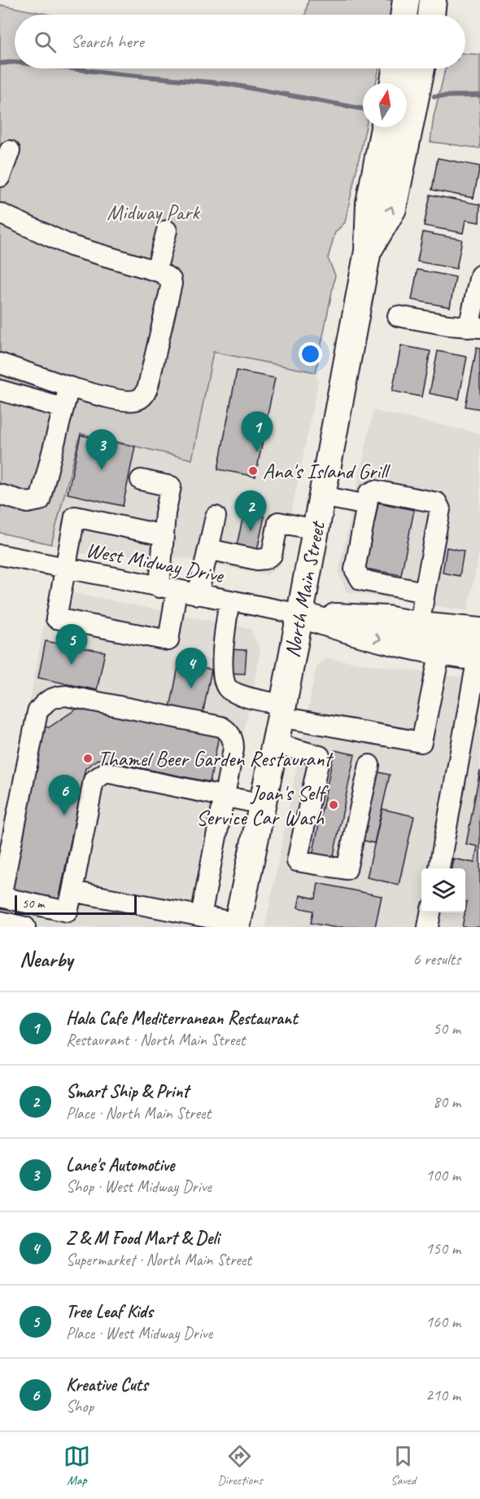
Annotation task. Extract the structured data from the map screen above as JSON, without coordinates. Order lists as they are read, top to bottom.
{
  "streets": {
    "main road": ["North Main Street"],
    "street": ["West Midway Drive"]
  },
  "crossings": [
    ["West Midway Drive", "North Main Street"]
  ],
  "parks": ["Midway Park"],
  "places": ["Ana's Island Grill", "Thamel Beer Garden Restaurant", "Joan's Self Service Car Wash"],
  "scale_bar": "50 m",
  "north": "top",
  "page": {
    "search": "Search here",
    "pins": [
      "1",
      "3",
      "2",
      "5",
      "4",
      "6"
    ],
    "scale": "50 m",
    "heading": ["Nearby", "6 results"],
    "list": [
      {
        "mark": "1",
        "name": "Hala Cafe Mediterranean Restaurant",
        "note": "Restaurant · North Main Street",
        "value": "50 m"
      },
      {
        "mark": "2",
        "name": "Smart Ship & Print",
        "note": "Place · North Main Street",
        "value": "80 m"
      },
      {
        "mark": "3",
        "name": "Lane's Automotive",
        "note": "Shop · West Midway Drive",
        "value": "100 m"
      },
      {
        "mark": "4",
        "name": "Z & M Food Mart & Deli",
        "note": "Supermarket · North Main Street",
        "value": "150 m"
      },
      {
        "mark": "5",
        "name": "Tree Leaf Kids",
        "note": "Place · West Midway Drive",
        "value": "160 m"
      },
      {
        "mark": "6",
        "name": "Kreative Cuts",
        "note": "Shop",
        "value": "210 m"
      }
    ],
    "nav": ["Map", "Directions", "Saved"]
  }
}
